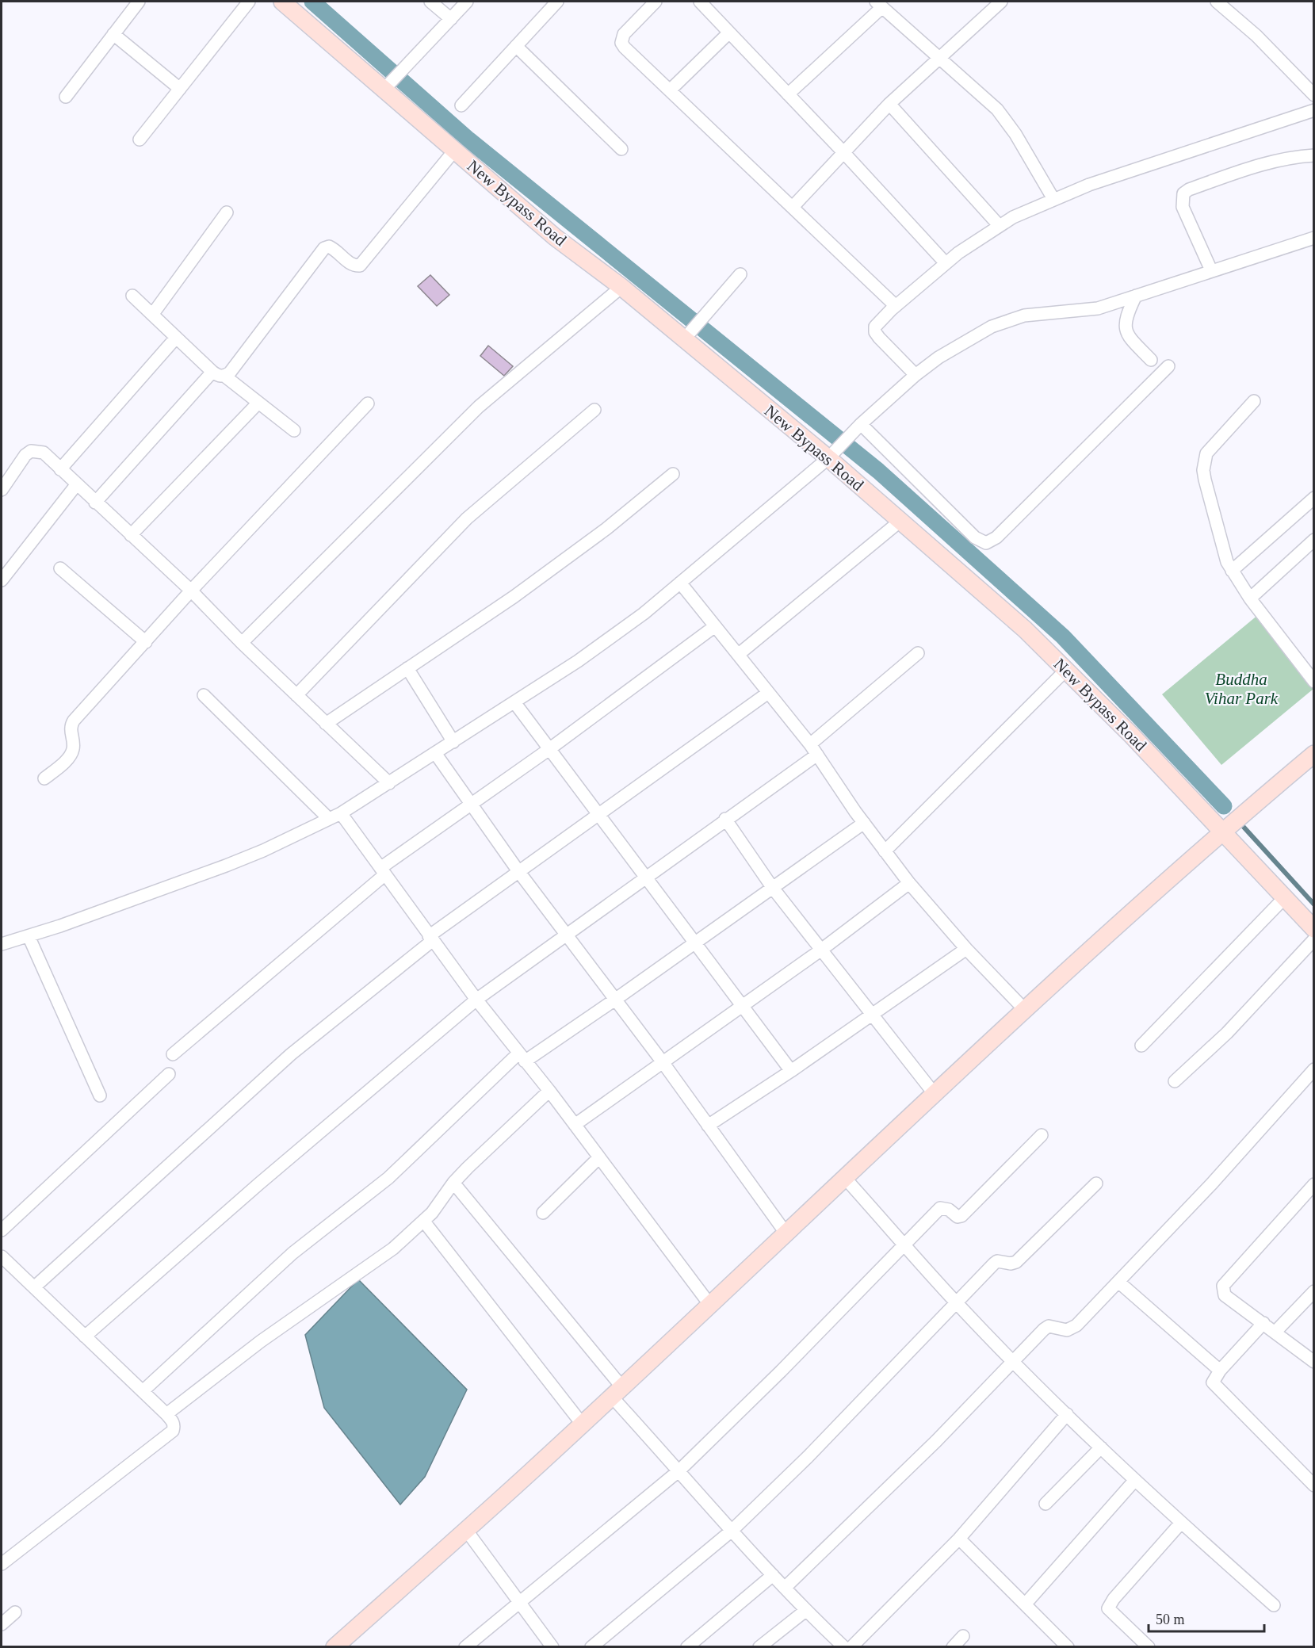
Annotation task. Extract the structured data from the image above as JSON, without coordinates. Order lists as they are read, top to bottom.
{
  "streets": {
    "main road": ["New Bypass Road"]
  },
  "parks": ["Buddha Vihar Park"],
  "scale_bar": "50 m"
}
